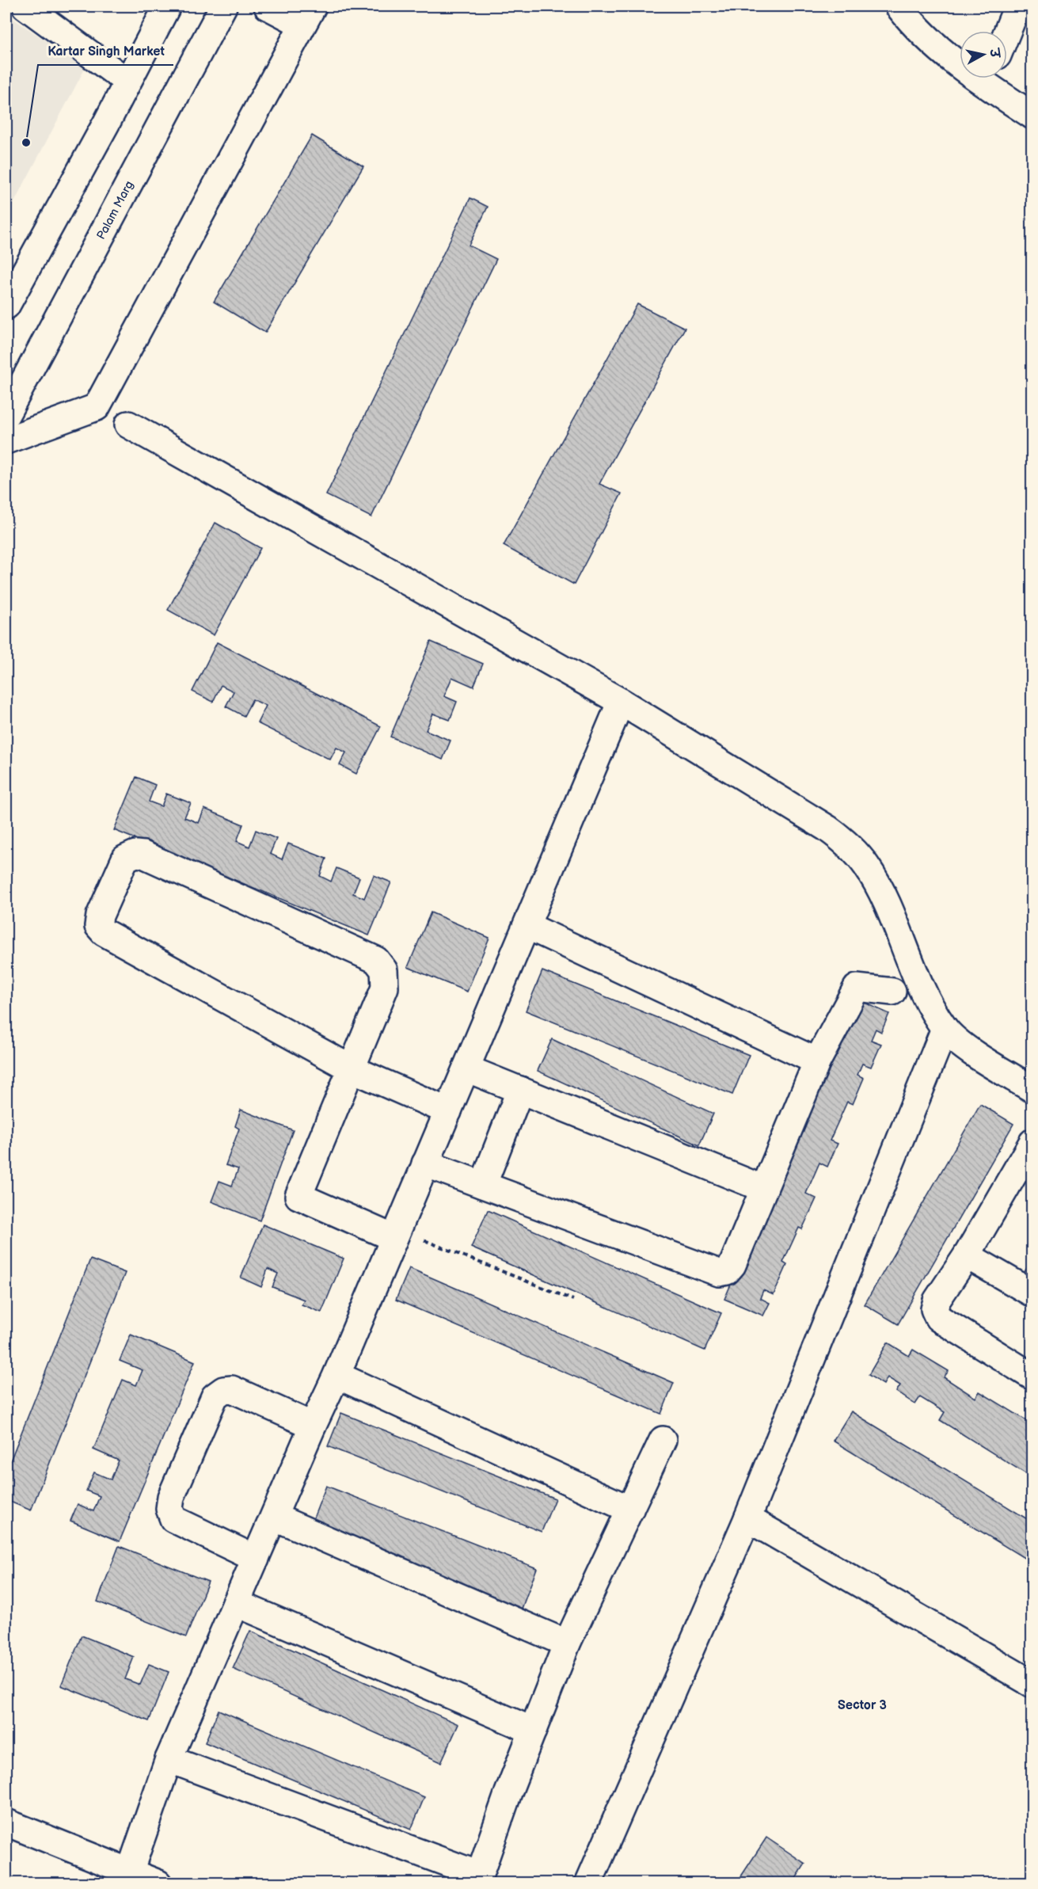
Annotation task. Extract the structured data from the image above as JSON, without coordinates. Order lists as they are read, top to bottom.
{
  "streets": {
    "street": ["Palam Marg"]
  },
  "districts": ["Sector 3"],
  "places": ["Kartar Singh Market"],
  "north": "right"
}
